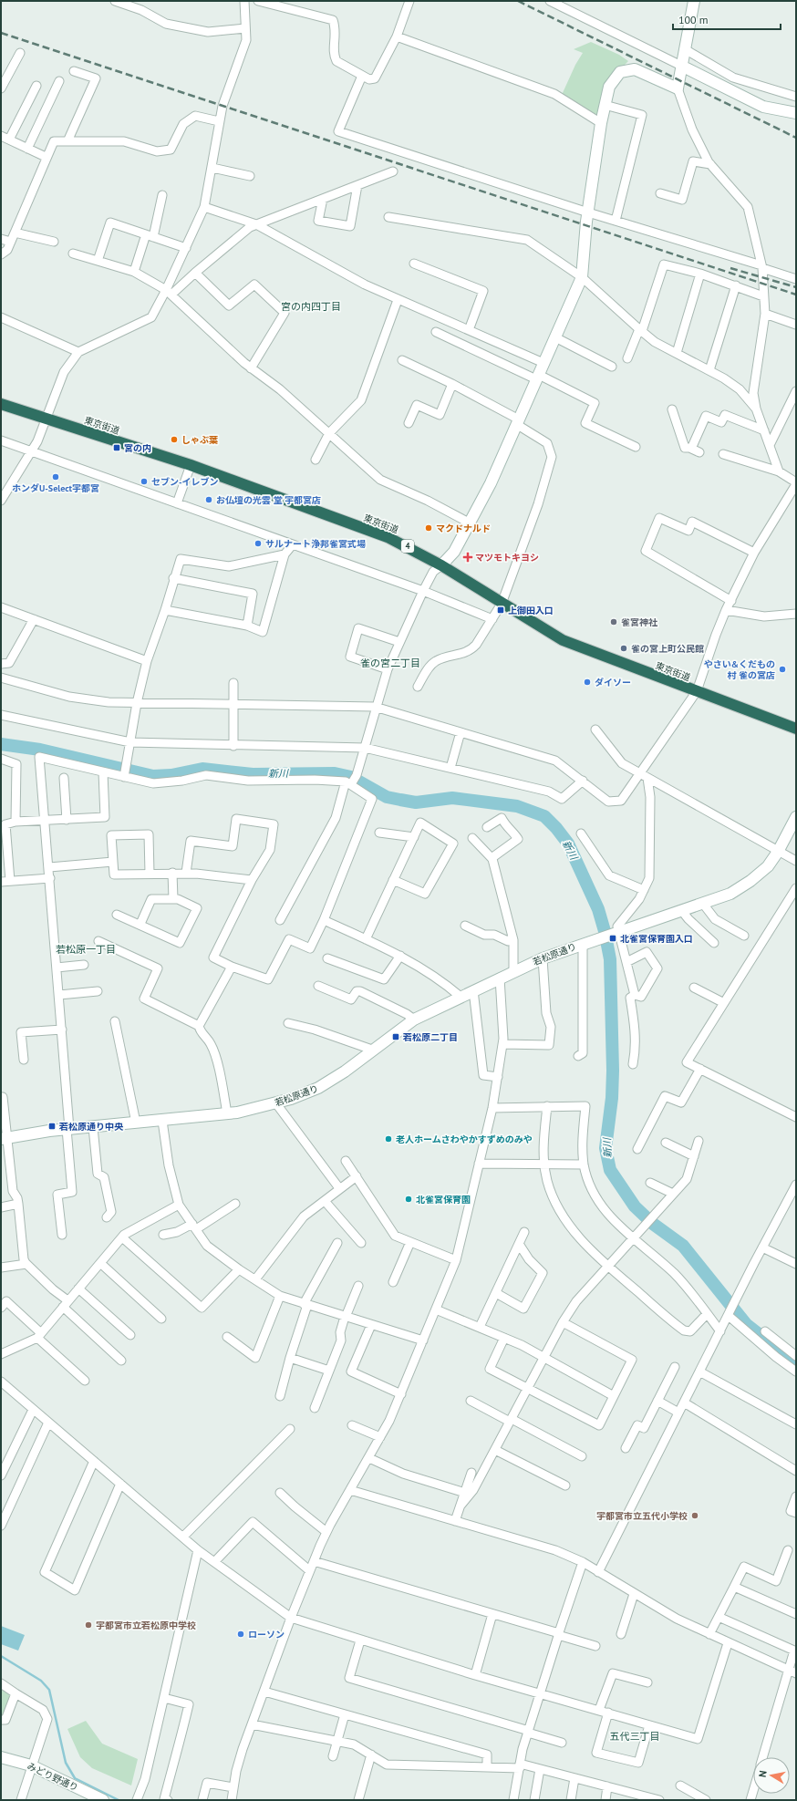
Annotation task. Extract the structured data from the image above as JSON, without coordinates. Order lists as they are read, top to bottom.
{
  "streets": {
    "highway": ["東京街道", "4"],
    "street": ["若松原通り", "みどり野通り"]
  },
  "districts": [
    "宮の内四丁目",
    "雀の宮二丁目",
    "若松原一丁目",
    "五代三丁目"
  ],
  "water": ["新川"],
  "places": {
    "other": [
      "しゃぶ葉",
      "ホンダU-Select宇都宮",
      "セブン-イレブン",
      "お仏壇の光雲 堂 宇都宮店",
      "マクドナルド",
      "サルナート浄邦雀宮式場",
      "雀宮神社",
      "雀の宮上町公民館",
      "やさい&くだもの 村 雀の宮店",
      "ダイソー",
      "老人ホームさわやかすずめのみや",
      "北雀宮保育園",
      "宇都宮市立五代小学校",
      "宇都宮市立若松原中学校",
      "ローソン"
    ],
    "transit": [
      "宮の内",
      "上御田入口",
      "北雀宮保育園入口",
      "若松原二丁目",
      "若松原通り中央"
    ],
    "health": ["マツモトキヨシ"]
  },
  "scale_bar": "100 m",
  "north": "left"
}
